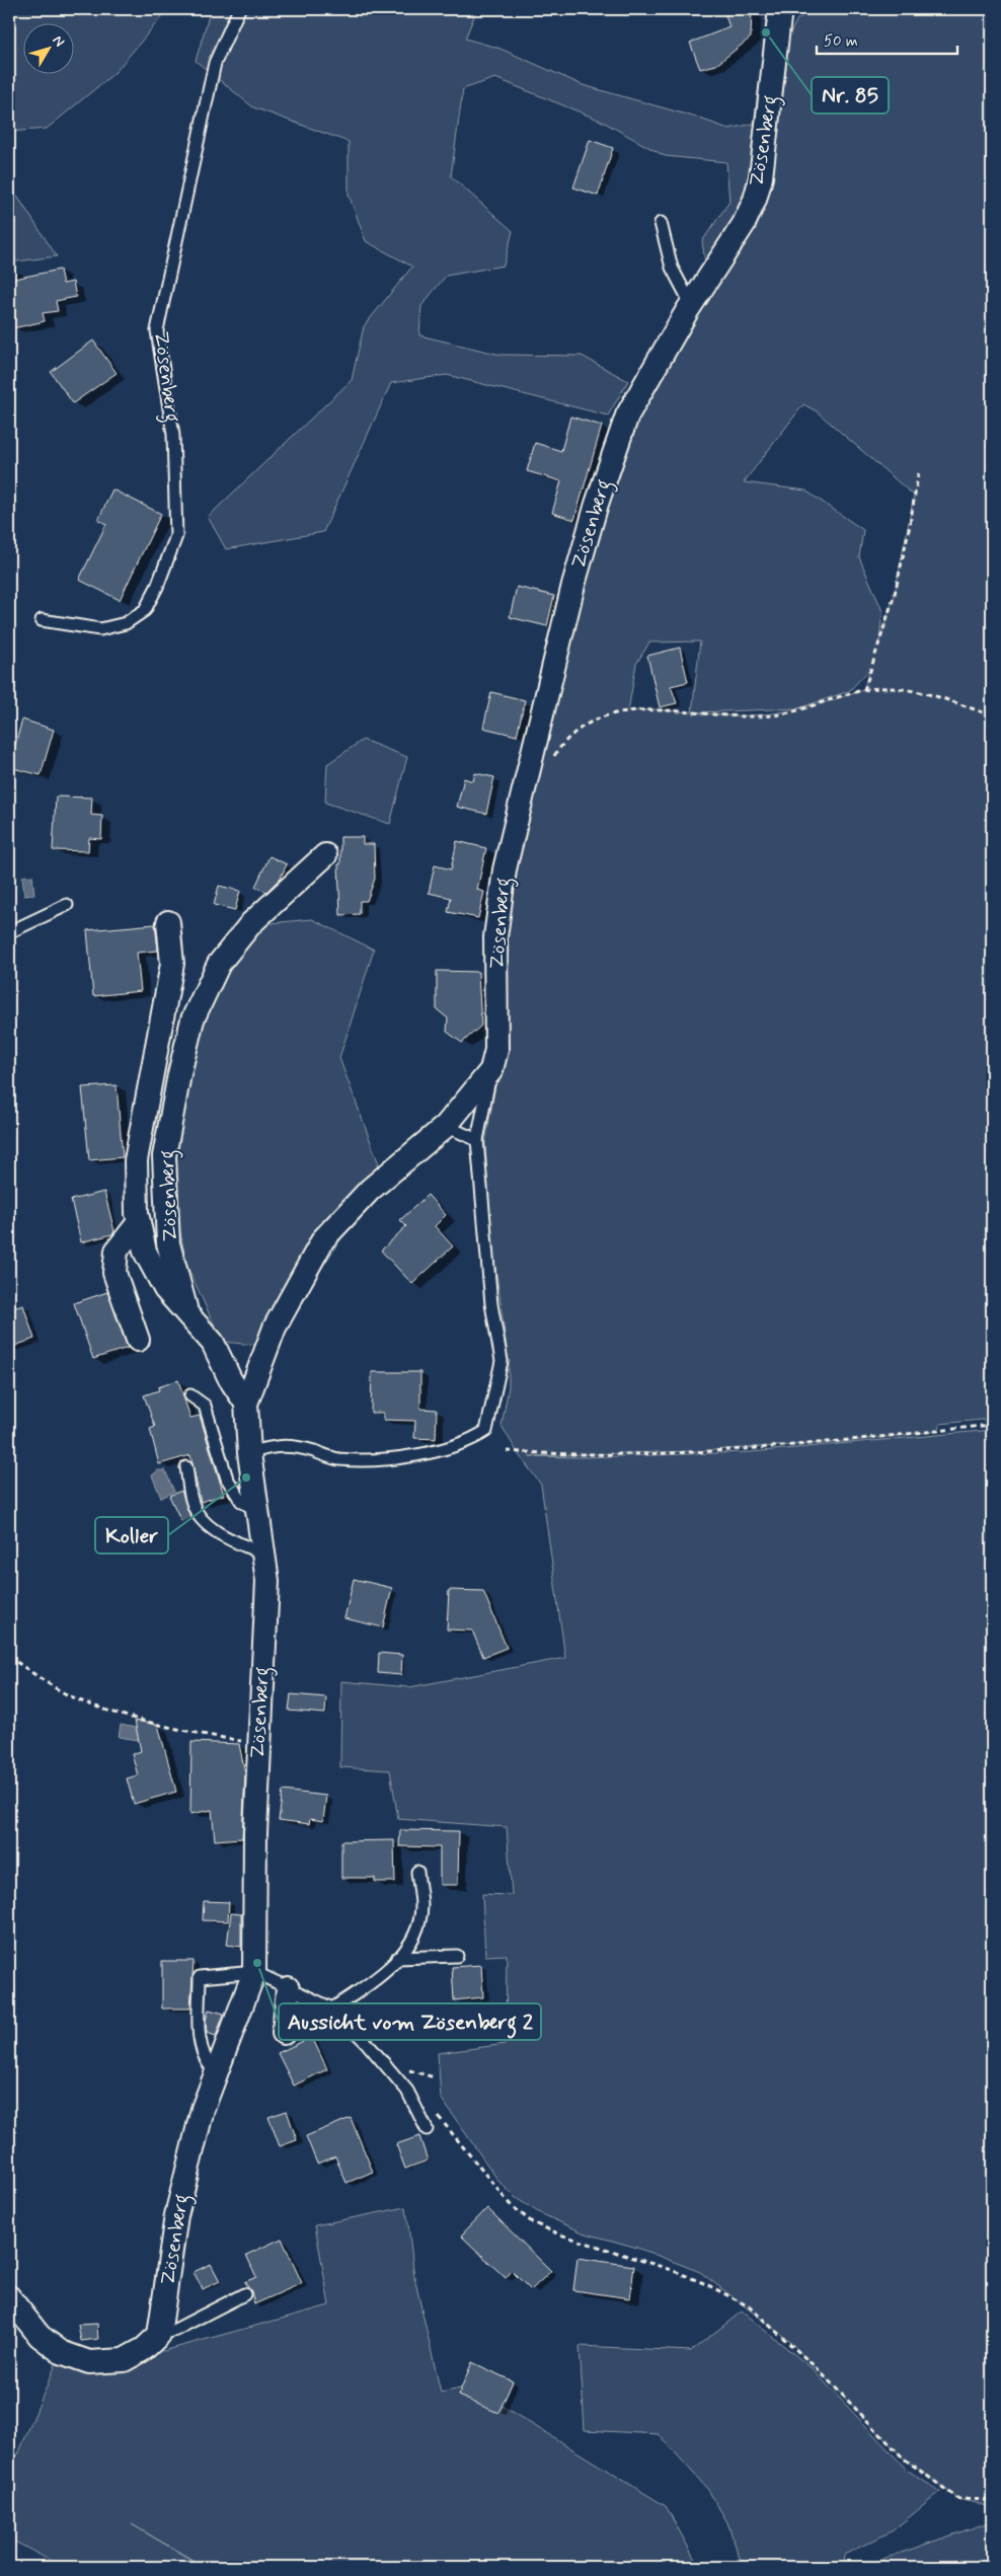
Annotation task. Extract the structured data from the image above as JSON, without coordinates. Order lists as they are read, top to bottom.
{
  "streets": {
    "street": ["Zösenberg"]
  },
  "places": ["Nr. 85", "Koller", "Aussicht vom Zösenberg 2"],
  "scale_bar": "50 m",
  "north": "top right"
}
